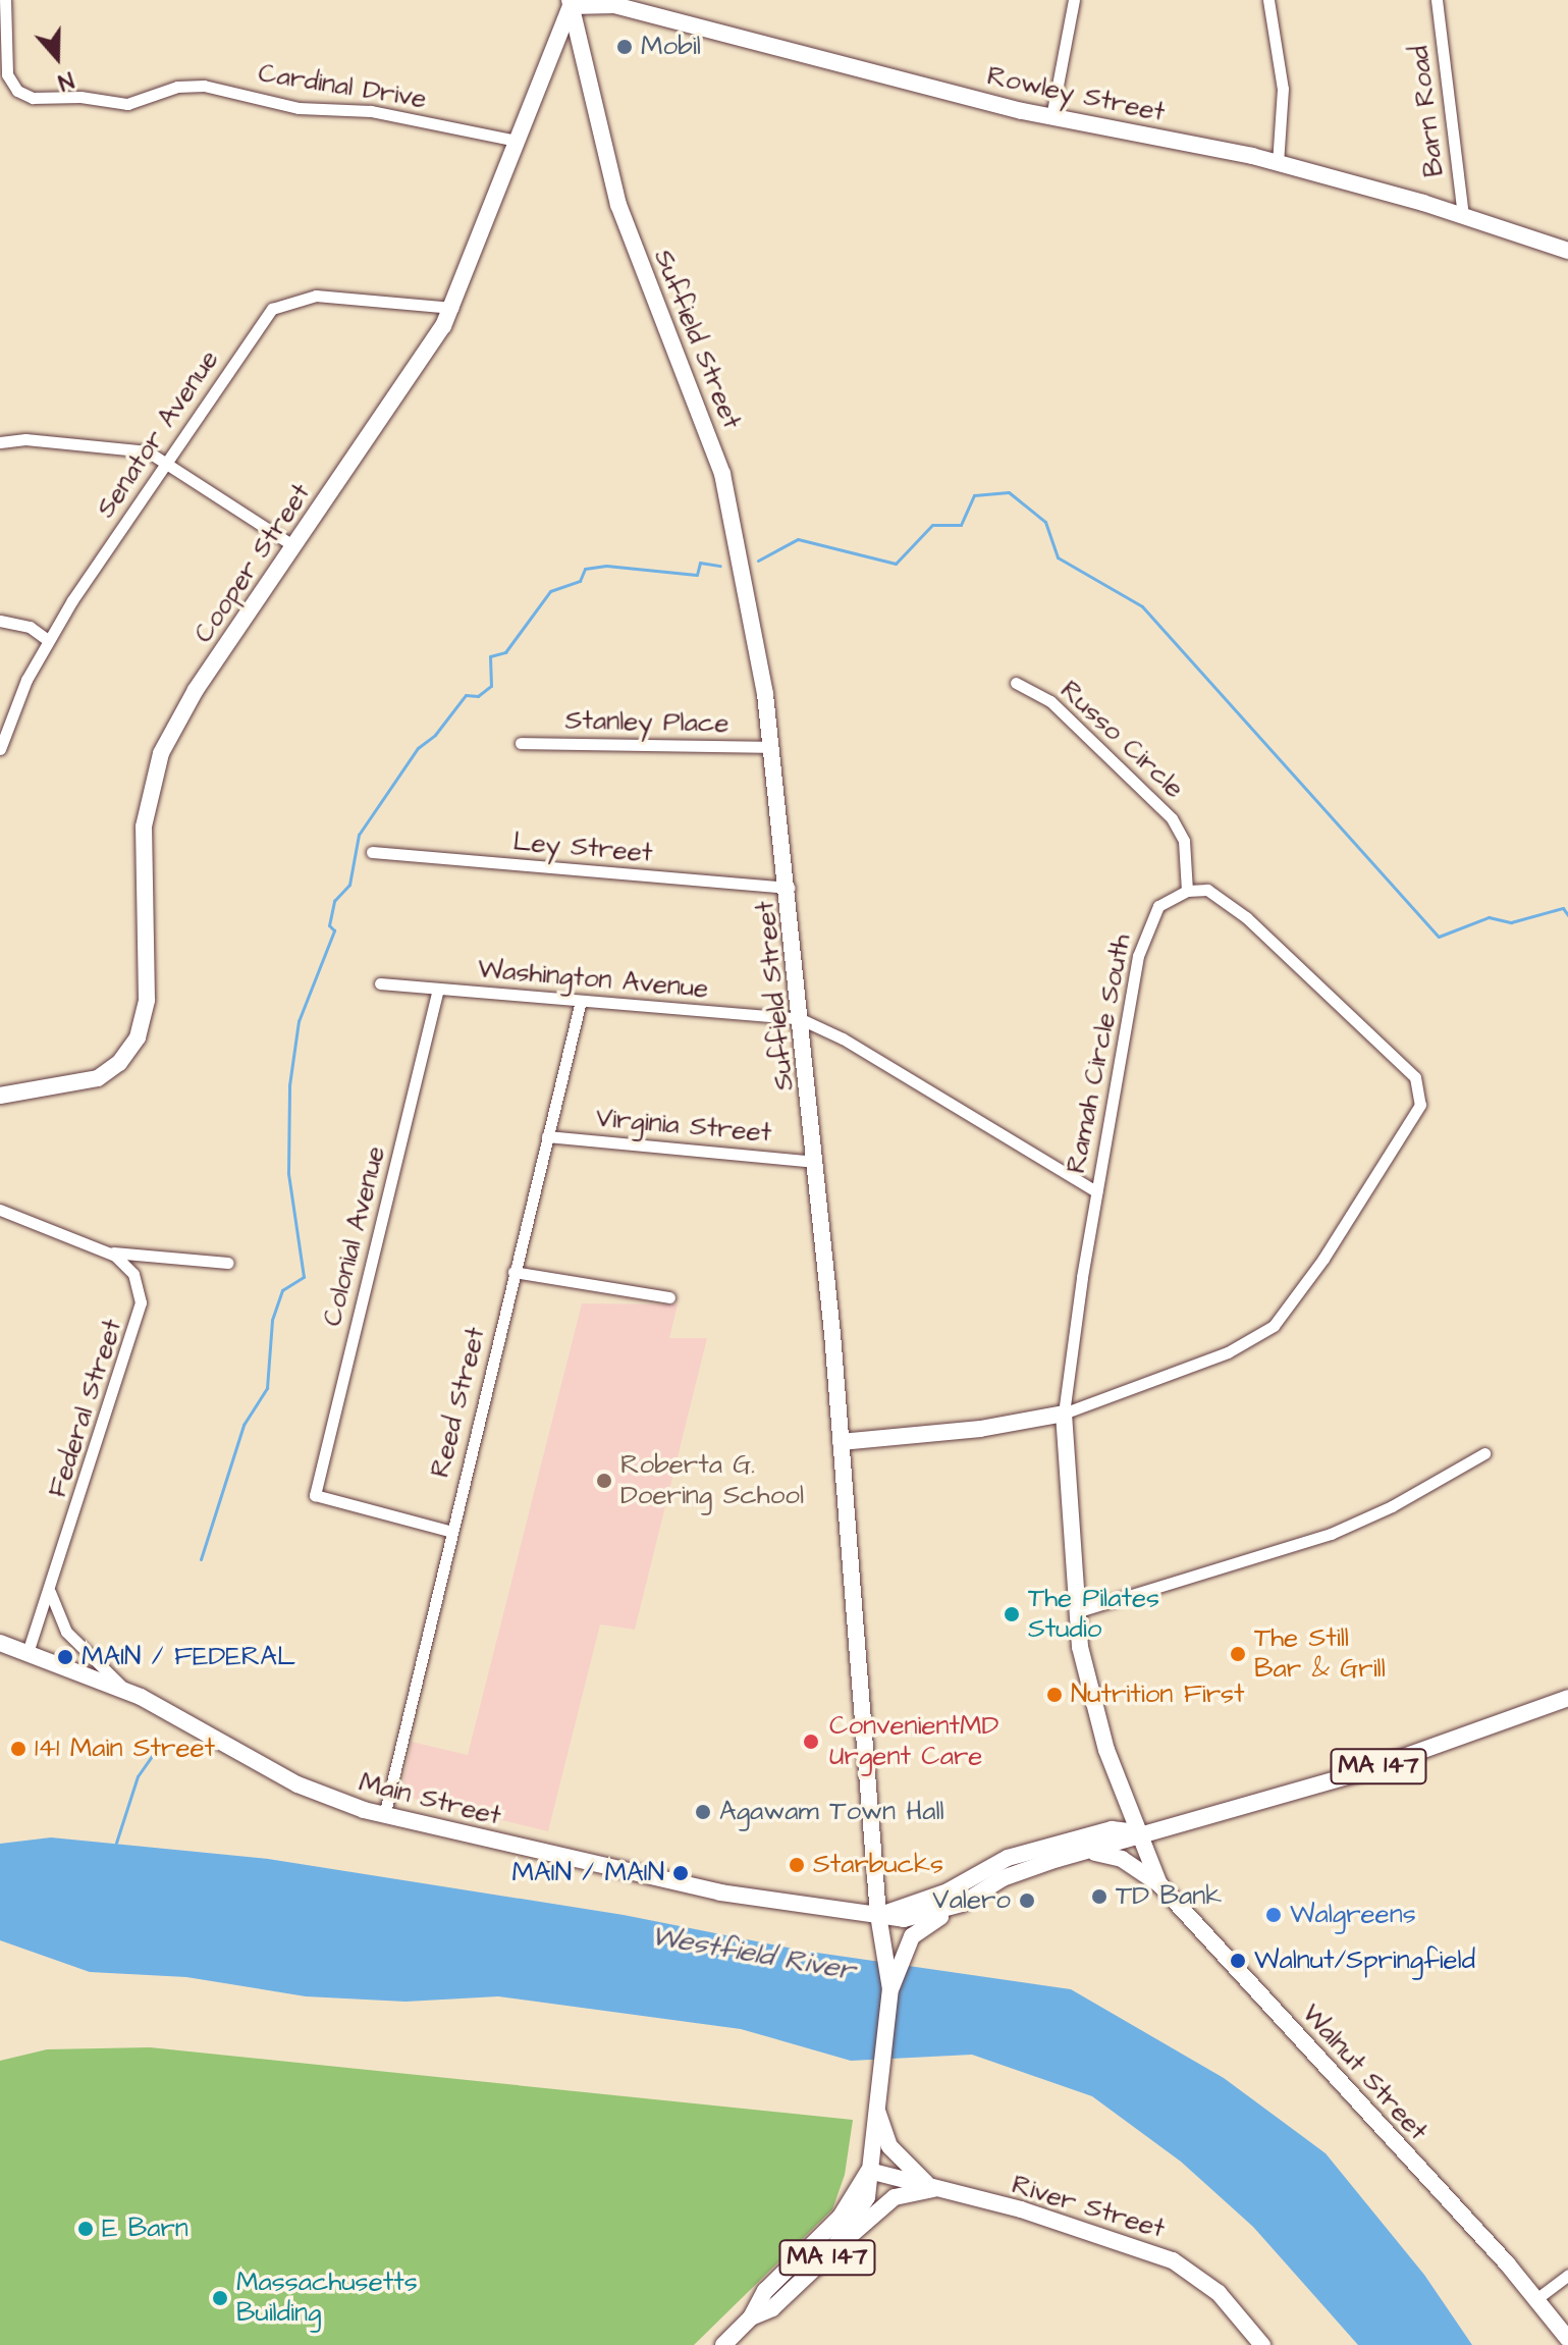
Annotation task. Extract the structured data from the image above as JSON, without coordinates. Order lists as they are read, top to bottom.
{
  "streets": {
    "main road": [
      "Rowley Street",
      "Suffield Street",
      "Cooper Street",
      "MA 147",
      "Main Street",
      "Walnut Street",
      "River Street"
    ],
    "street": [
      "Cardinal Drive",
      "Barn Road",
      "Senator Avenue",
      "Stanley Place",
      "Russo Circle",
      "Ley Street",
      "Washington Avenue",
      "Ramah Circle South",
      "Virginia Street",
      "Colonial Avenue",
      "Reed Street",
      "Federal Street"
    ]
  },
  "crossings": [
    ["Cardinal Drive", "Cooper Street"],
    ["Rowley Street", "Barn Road"],
    ["Rowley Street", "Suffield Street"],
    ["Rowley Street", "Cooper Street"],
    ["Suffield Street", "Cooper Street"],
    ["Suffield Street", "Stanley Place"],
    ["Suffield Street", "Ley Street"],
    ["Suffield Street", "Washington Avenue"],
    ["Suffield Street", "Virginia Street"],
    ["Suffield Street", "MA 147"],
    ["Suffield Street", "Main Street"],
    ["Senator Avenue", "Cooper Street"],
    ["Russo Circle", "Ramah Circle South"],
    ["Washington Avenue", "Colonial Avenue"],
    ["Washington Avenue", "Reed Street"],
    ["Ramah Circle South", "Walnut Street"],
    ["Virginia Street", "Reed Street"],
    ["Colonial Avenue", "Reed Street"],
    ["Reed Street", "Main Street"],
    ["Federal Street", "Main Street"],
    ["MA 147", "Main Street"],
    ["MA 147", "Walnut Street"],
    ["MA 147", "River Street"]
  ],
  "water": ["Westfield River"],
  "places": [
    "Mobil",
    "Roberta G. Doering School",
    "The Pilates Studio",
    "The Still Bar & Grill",
    "MAIN / FEDERAL",
    "Nutrition First",
    "ConvenientMD Urgent Care",
    "141 Main Street",
    "Agawam Town Hall",
    "Starbucks",
    "MAIN / MAIN",
    "TD Bank",
    "Valero",
    "Walgreens",
    "Walnut/Springfield",
    "E Barn",
    "Massachusetts Building"
  ],
  "north": "bottom"
}
